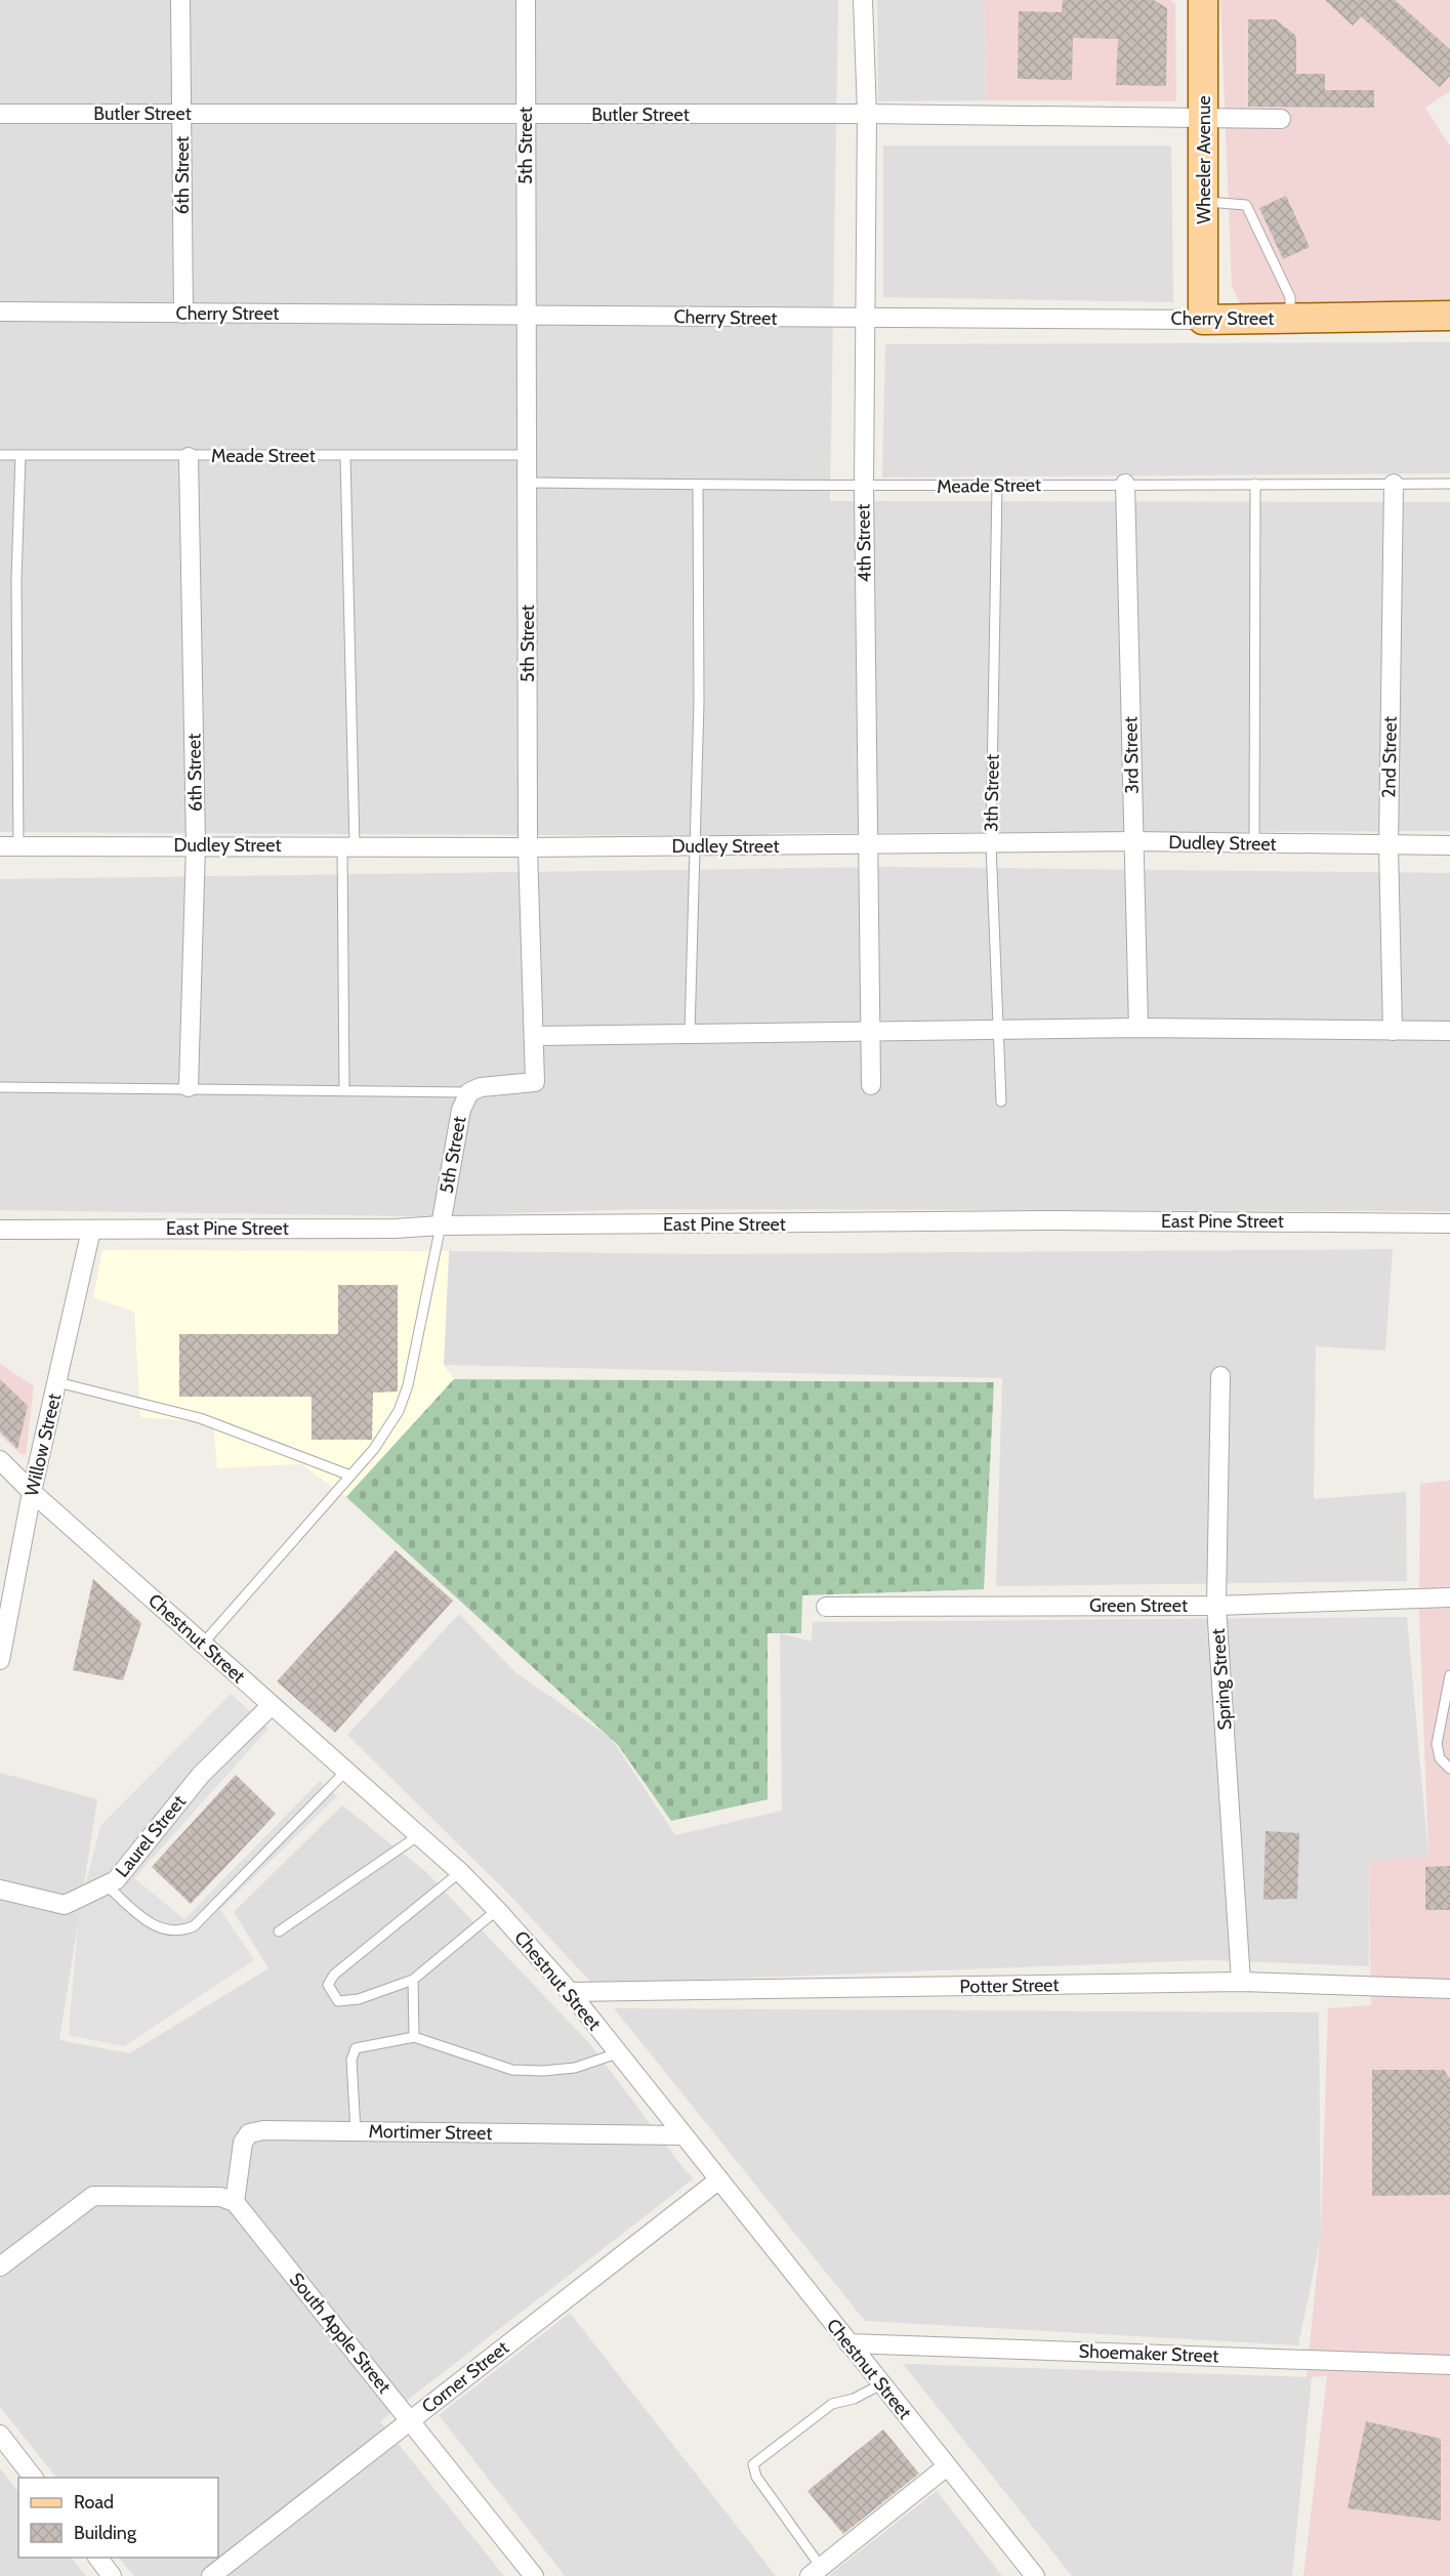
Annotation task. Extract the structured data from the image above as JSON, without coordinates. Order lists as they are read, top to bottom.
{
  "streets": {
    "main road": ["Wheeler Avenue", "Cherry Street"],
    "street": [
      "Butler Street",
      "5th Street",
      "6th Street",
      "4th Street",
      "3rd Street",
      "2nd Street",
      "Dudley Street",
      "East Pine Street",
      "Willow Street",
      "Green Street",
      "Chestnut Street",
      "Spring Street",
      "Laurel Street",
      "Potter Street",
      "Mortimer Street",
      "South Apple Street",
      "Shoemaker Street",
      "Corner Street"
    ],
    "lane": ["Meade Street", "3th Street"]
  },
  "crossings": [
    ["Butler Street", "5th Street"],
    ["Butler Street", "Wheeler Avenue"],
    ["Butler Street", "6th Street"],
    ["Butler Street", "4th Street"],
    ["5th Street", "Cherry Street"],
    ["5th Street", "Meade Street"],
    ["5th Street", "Dudley Street"],
    ["5th Street", "East Pine Street"],
    ["Wheeler Avenue", "Cherry Street"],
    ["6th Street", "Cherry Street"],
    ["6th Street", "Meade Street"],
    ["6th Street", "Dudley Street"],
    ["Cherry Street", "4th Street"],
    ["Meade Street", "4th Street"],
    ["Meade Street", "3rd Street"],
    ["Meade Street", "2nd Street"],
    ["Meade Street", "3th Street"],
    ["4th Street", "Dudley Street"],
    ["3rd Street", "Dudley Street"],
    ["2nd Street", "Dudley Street"],
    ["3th Street", "Dudley Street"],
    ["East Pine Street", "Willow Street"],
    ["Willow Street", "Chestnut Street"],
    ["Green Street", "Spring Street"],
    ["Chestnut Street", "Laurel Street"],
    ["Chestnut Street", "Potter Street"],
    ["Chestnut Street", "Mortimer Street"],
    ["Chestnut Street", "Shoemaker Street"],
    ["Chestnut Street", "Corner Street"],
    ["Spring Street", "Potter Street"],
    ["Mortimer Street", "South Apple Street"],
    ["South Apple Street", "Corner Street"]
  ],
  "legend": ["Road", "Building"]
}
